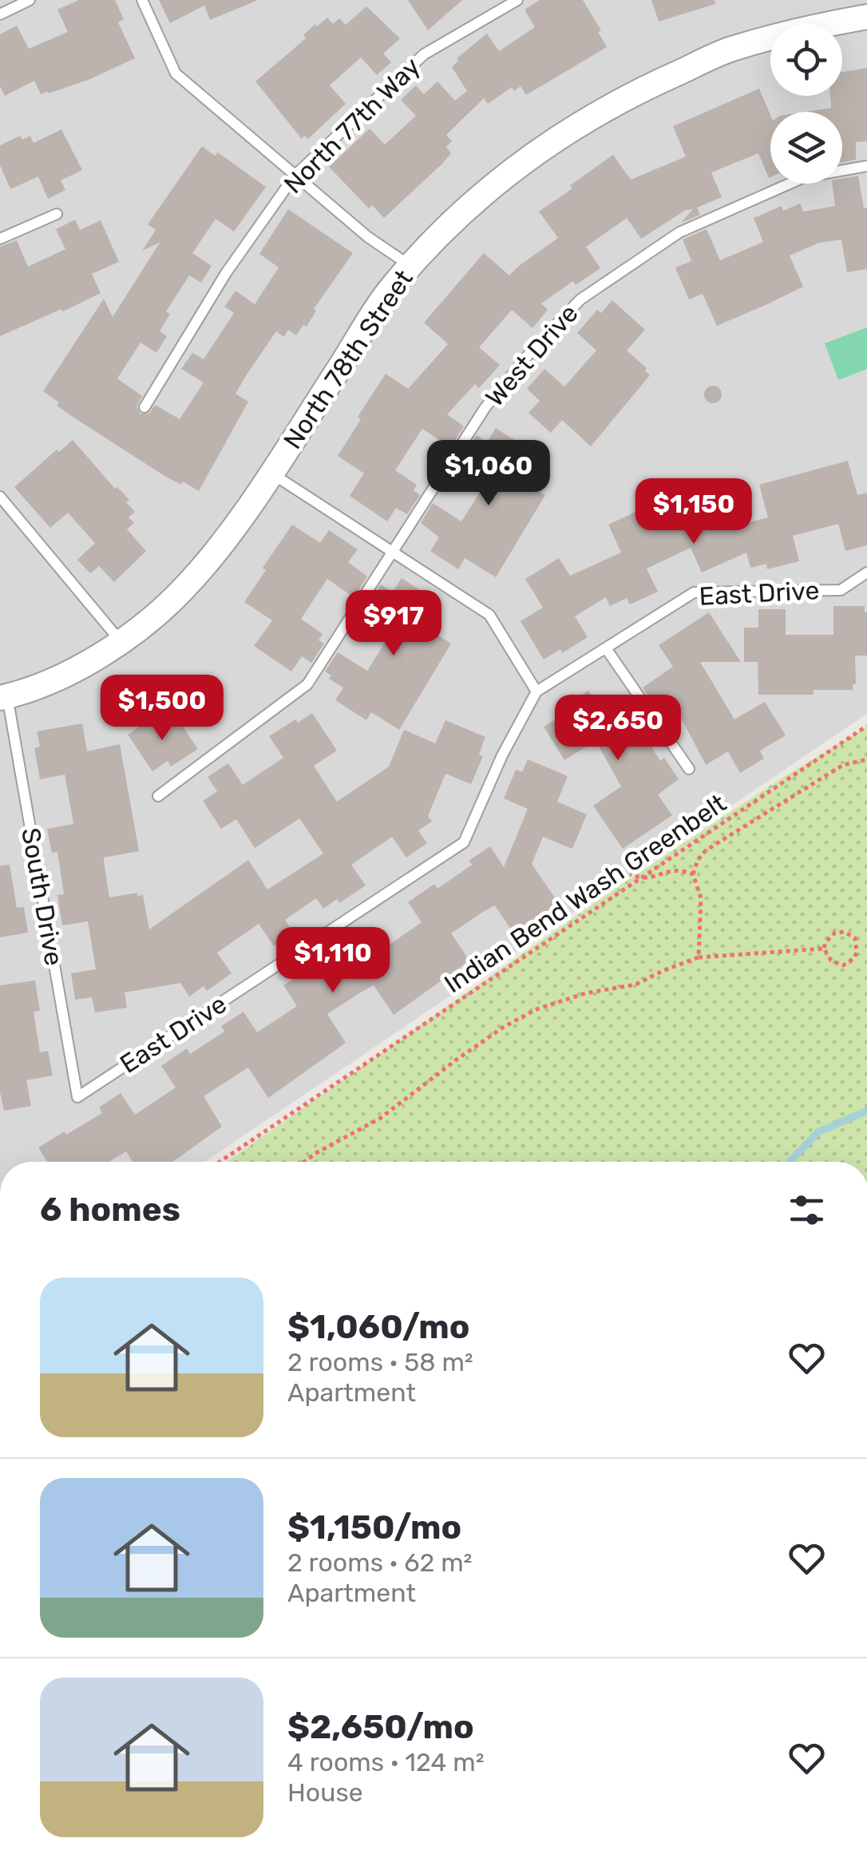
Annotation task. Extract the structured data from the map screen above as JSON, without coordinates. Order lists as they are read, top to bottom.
{
  "streets": {
    "street": ["North 78th Street"],
    "lane": [
      "North 77th Way",
      "West Drive",
      "East Drive",
      "South Drive"
    ],
    "path": ["Indian Bend Wash Greenbelt"]
  },
  "crossings": [
    ["North 78th Street", "South Drive"],
    ["East Drive", "South Drive"]
  ],
  "page": {
    "price": [
      "$1,060",
      "$1,150",
      "$917",
      "$1,500",
      "$2,650",
      "$1,110"
    ],
    "heading": "6 homes",
    "list": [
      {
        "name": "$1,060/mo",
        "note": "2 rooms · 58 m² · Apartment"
      },
      {
        "name": "$1,150/mo",
        "note": "2 rooms · 62 m² · Apartment"
      },
      {
        "name": "$2,650/mo",
        "note": "4 rooms · 124 m² · House"
      }
    ]
  }
}
